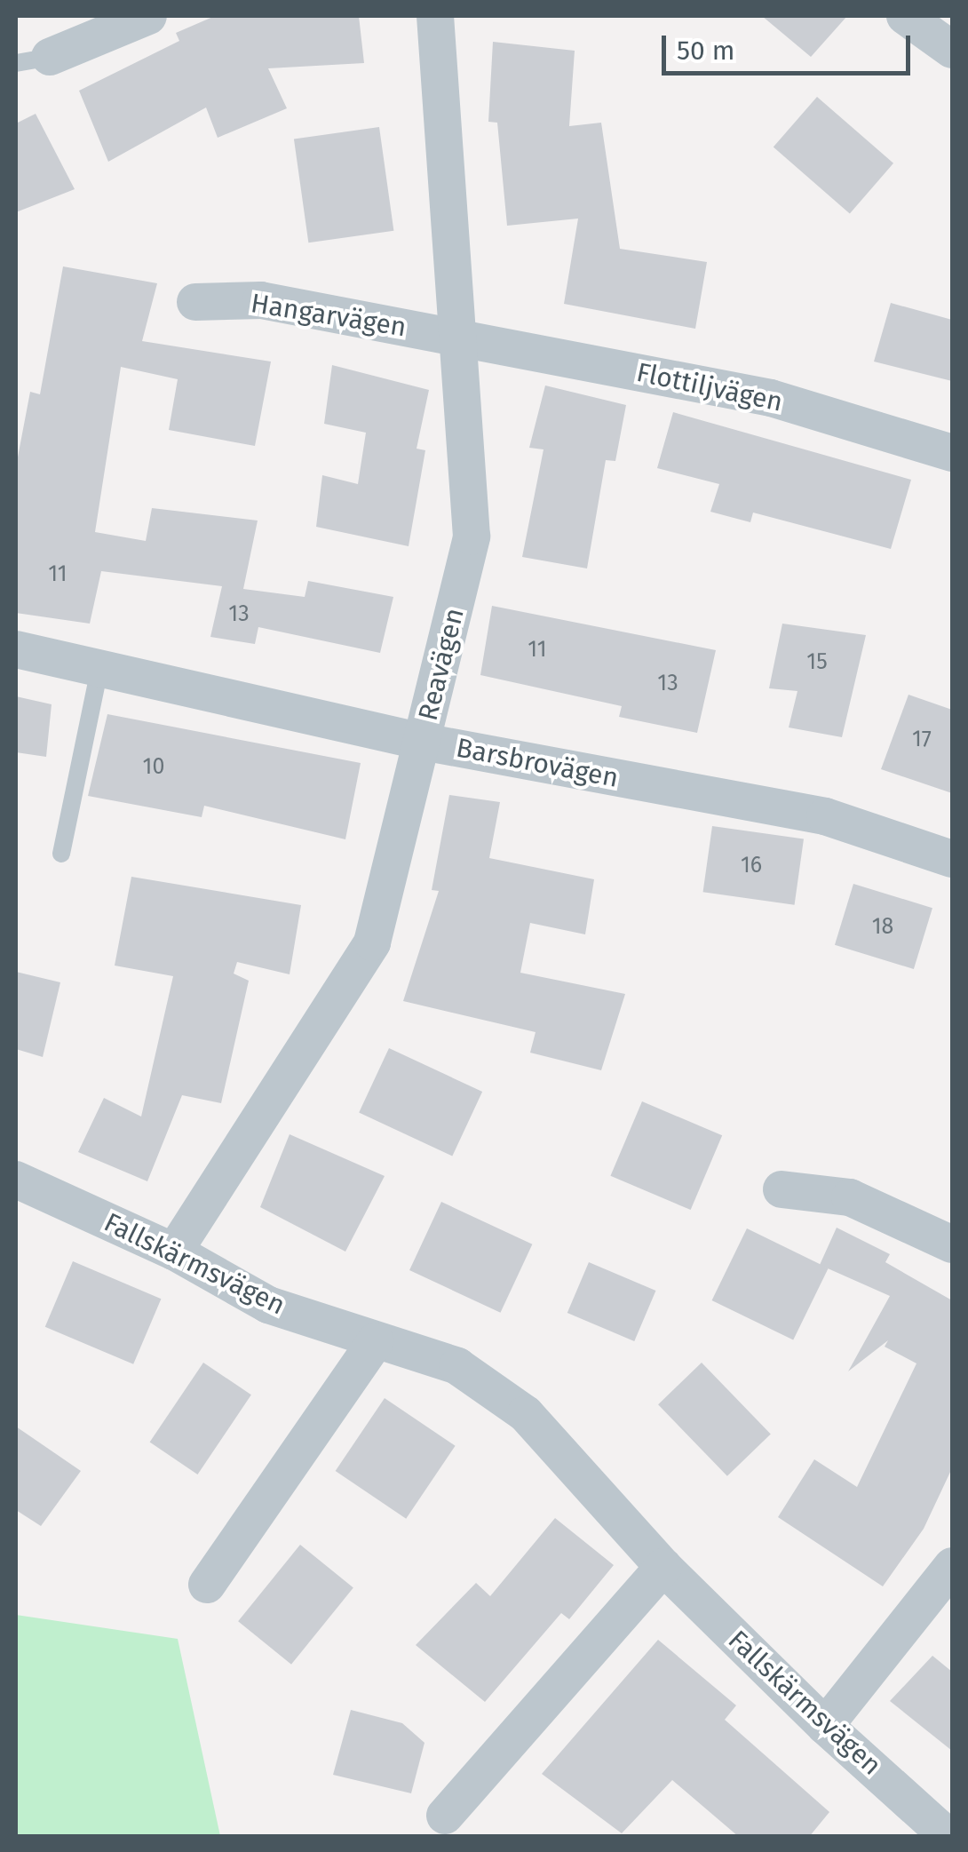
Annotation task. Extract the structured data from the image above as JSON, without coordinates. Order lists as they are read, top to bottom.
{
  "streets": {
    "street": [
      "Hangarvägen",
      "Flottiljvägen",
      "Reavägen",
      "Barsbrovägen",
      "Fallskärmsvägen"
    ]
  },
  "crossings": [
    ["Hangarvägen", "Flottiljvägen"],
    ["Hangarvägen", "Reavägen"],
    ["Flottiljvägen", "Reavägen"],
    ["Reavägen", "Barsbrovägen"],
    ["Reavägen", "Fallskärmsvägen"]
  ],
  "house_numbers": [
    "11",
    "13",
    "11",
    "15",
    "13",
    "17",
    "10",
    "16",
    "18"
  ],
  "scale_bar": "50 m"
}
